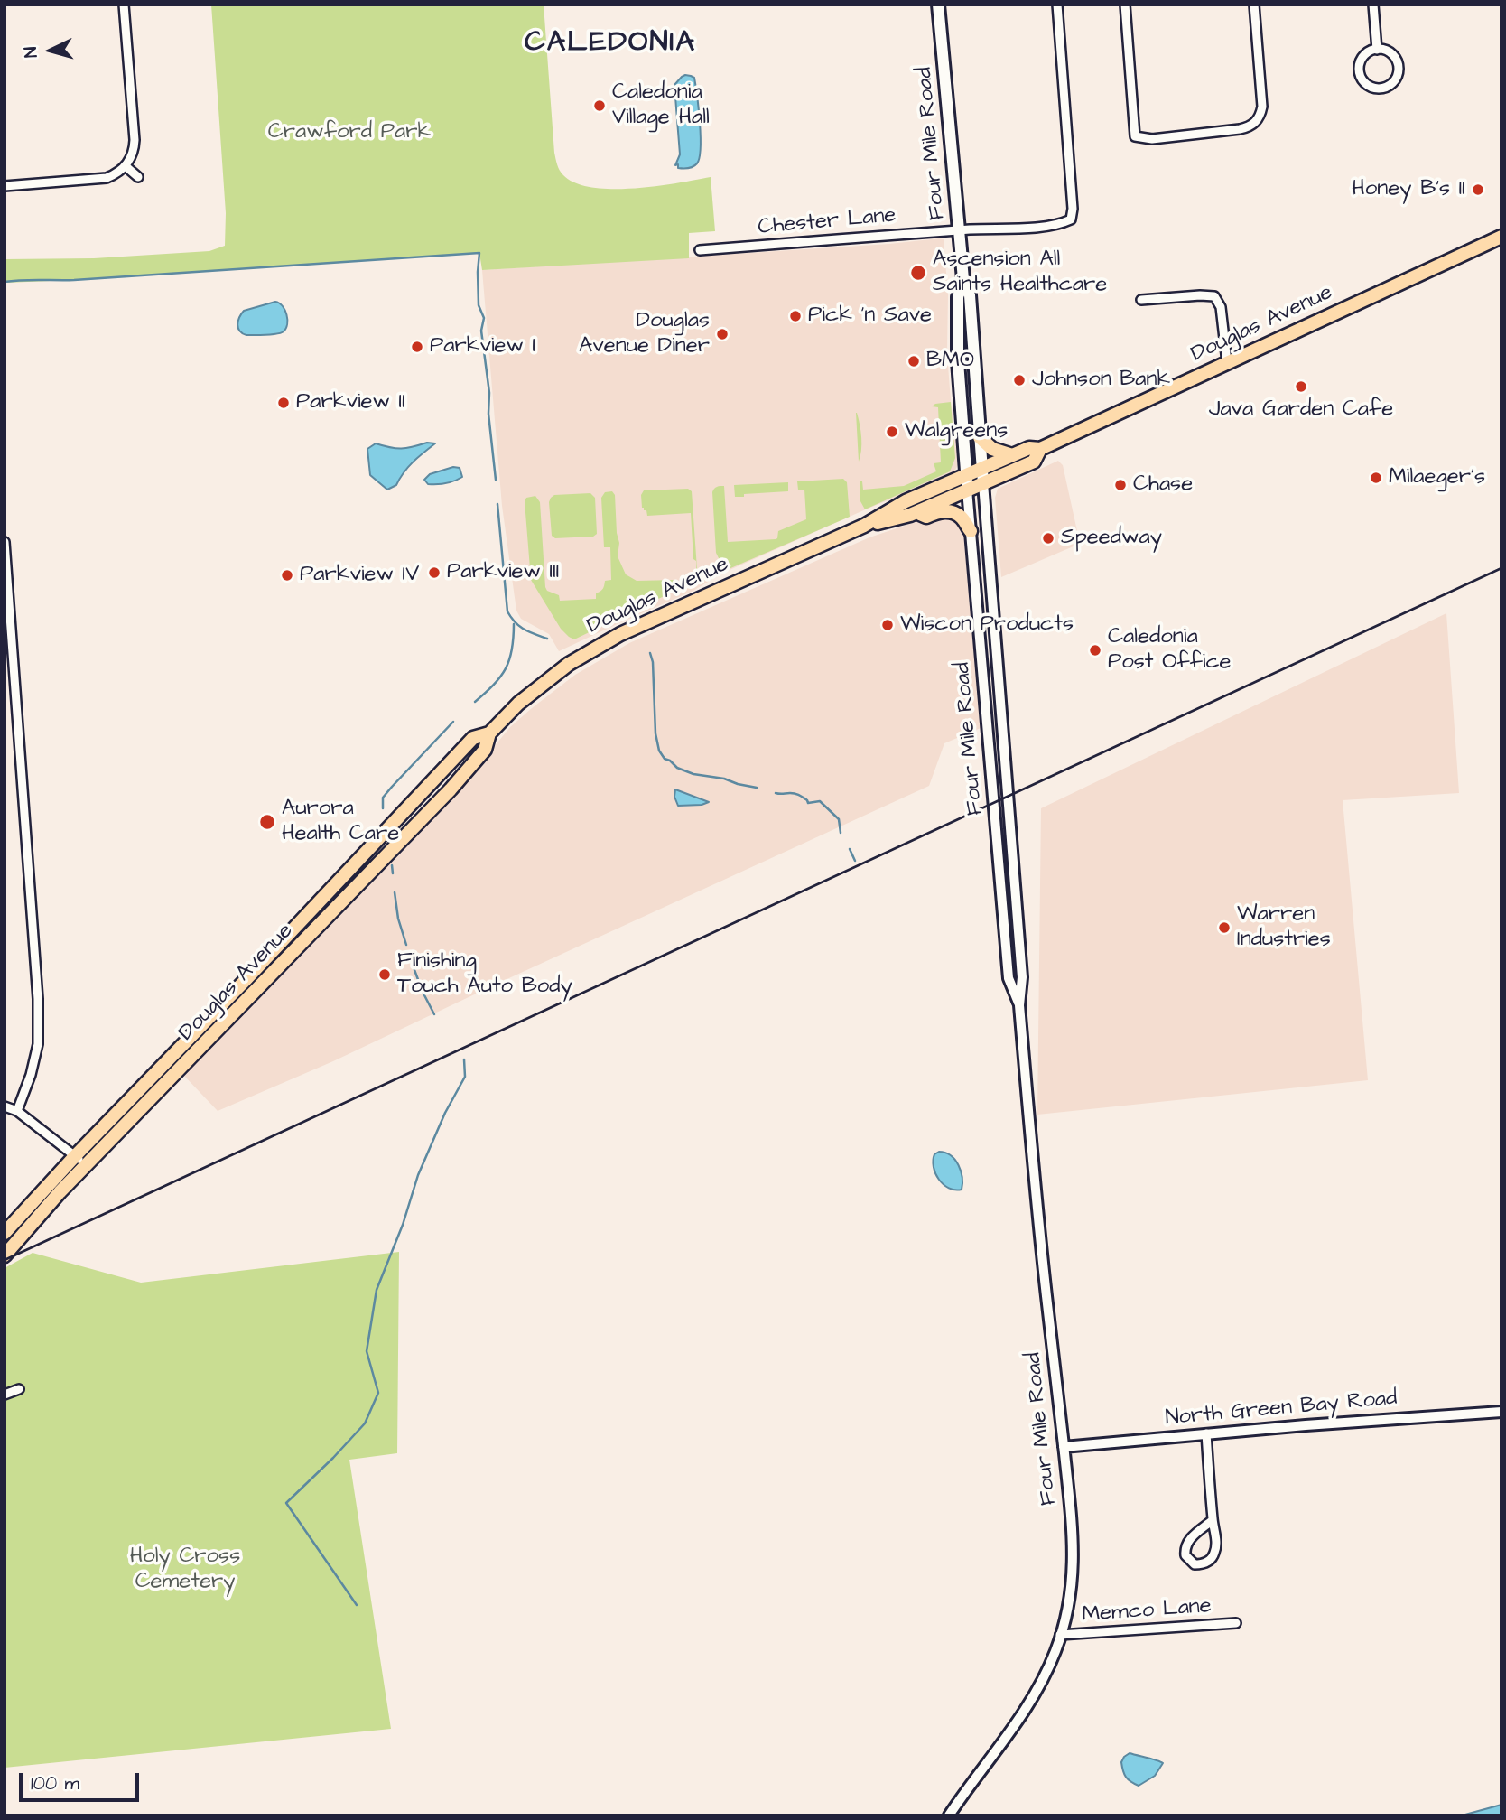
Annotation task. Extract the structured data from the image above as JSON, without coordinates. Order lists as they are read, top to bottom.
{
  "streets": {
    "main road": ["Four Mile Road", "Douglas Avenue"],
    "street": ["Chester Lane", "North Green Bay Road", "Memco Lane"]
  },
  "crossings": [
    ["Four Mile Road", "Chester Lane"],
    ["Four Mile Road", "Douglas Avenue"],
    ["Four Mile Road", "North Green Bay Road"],
    ["Four Mile Road", "Memco Lane"]
  ],
  "districts": ["CALEDONIA"],
  "parks": ["Crawford Park", "Holy Cross Cemetery"],
  "places": [
    "Caledonia Village Hall",
    "Honey B's II",
    "Ascension All Saints Healthcare",
    "Pick 'n Save",
    "Douglas Avenue Diner",
    "Parkview I",
    "BMO",
    "Johnson Bank",
    "Java Garden Cafe",
    "Parkview II",
    "Walgreens",
    "Milaeger's",
    "Chase",
    "Speedway",
    "Parkview III",
    "Parkview IV",
    "Wiscon Products",
    "Caledonia Post Office",
    "Aurora Health Care",
    "Warren Industries",
    "Finishing Touch Auto Body"
  ],
  "scale_bar": "100 m",
  "north": "left"
}
